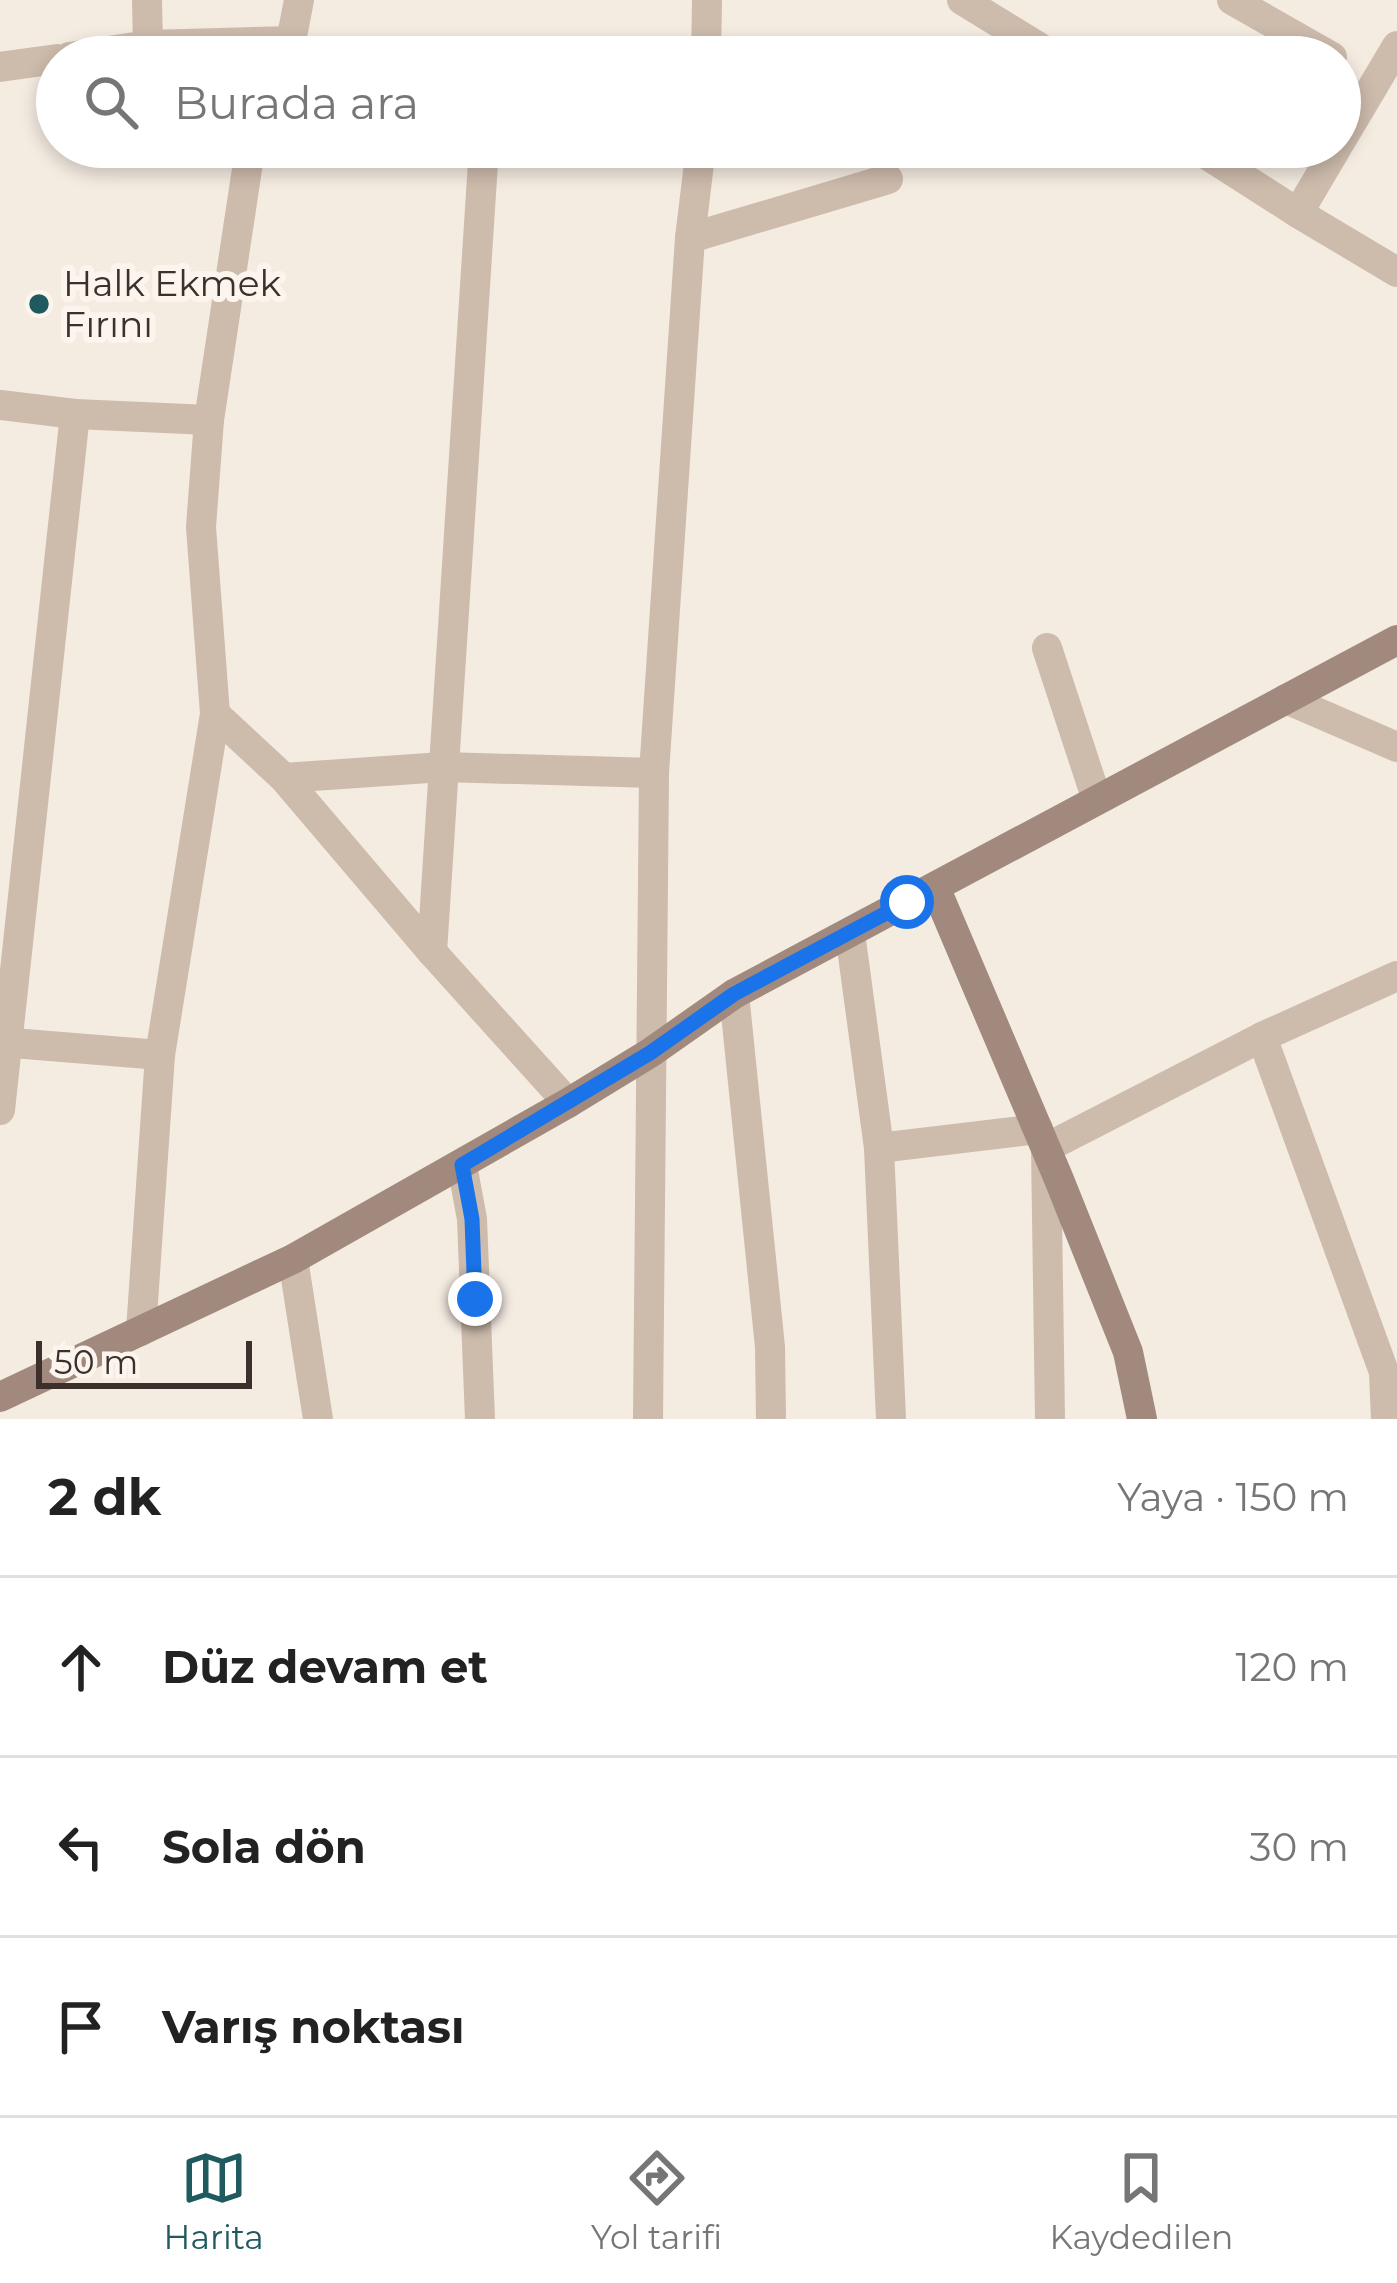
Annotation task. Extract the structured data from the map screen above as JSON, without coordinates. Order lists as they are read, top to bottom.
{
  "places": ["Halk Ekmek Fırını"],
  "scale_bar": "50 m",
  "page": {
    "search": "Burada ara",
    "scale": "50 m",
    "heading": ["2 dk", "Yaya · 150 m"],
    "list": [
      ["Düz devam et", "120 m"],
      ["Sola dön", "30 m"],
      "Varış noktası"
    ],
    "nav": ["Harita", "Yol tarifi", "Kaydedilen"]
  }
}
